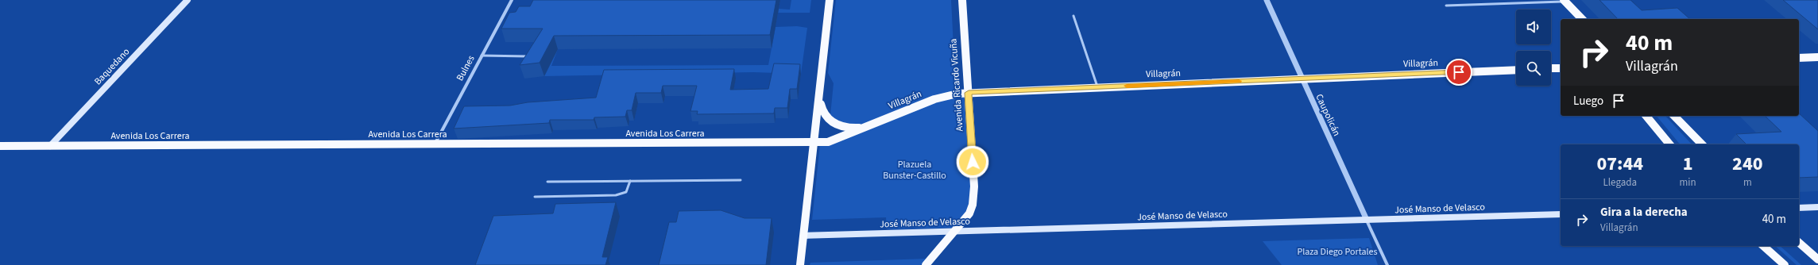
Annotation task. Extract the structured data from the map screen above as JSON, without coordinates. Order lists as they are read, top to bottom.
{
  "streets": {
    "main road": [
      "Villagrán",
      "Baquedano",
      "Avenida Ricardo Vicuña",
      "Avenida Los Carrera",
      "José Manso de Velasco"
    ],
    "street": ["Bulnes", "Caupolicán"]
  },
  "crossings": [
    ["Villagrán", "Avenida Ricardo Vicuña"],
    ["Villagrán", "Caupolicán"],
    ["Villagrán", "Avenida Los Carrera"],
    ["Baquedano", "Avenida Los Carrera"],
    ["Bulnes", "Avenida Los Carrera"],
    ["Avenida Ricardo Vicuña", "José Manso de Velasco"],
    ["Caupolicán", "José Manso de Velasco"]
  ],
  "parks": ["Plazuela Bunster-Castillo", "Plaza Diego Portales"],
  "page": {
    "turn": ["40 m", "Villagrán"],
    "then": "Luego",
    "eta": [
      "07:44",
      "Llegada",
      "1",
      "min",
      "240",
      "m"
    ],
    "list": [
      {
        "name": "Gira a la derecha",
        "note": "Villagrán",
        "value": "40 m"
      }
    ]
  }
}
